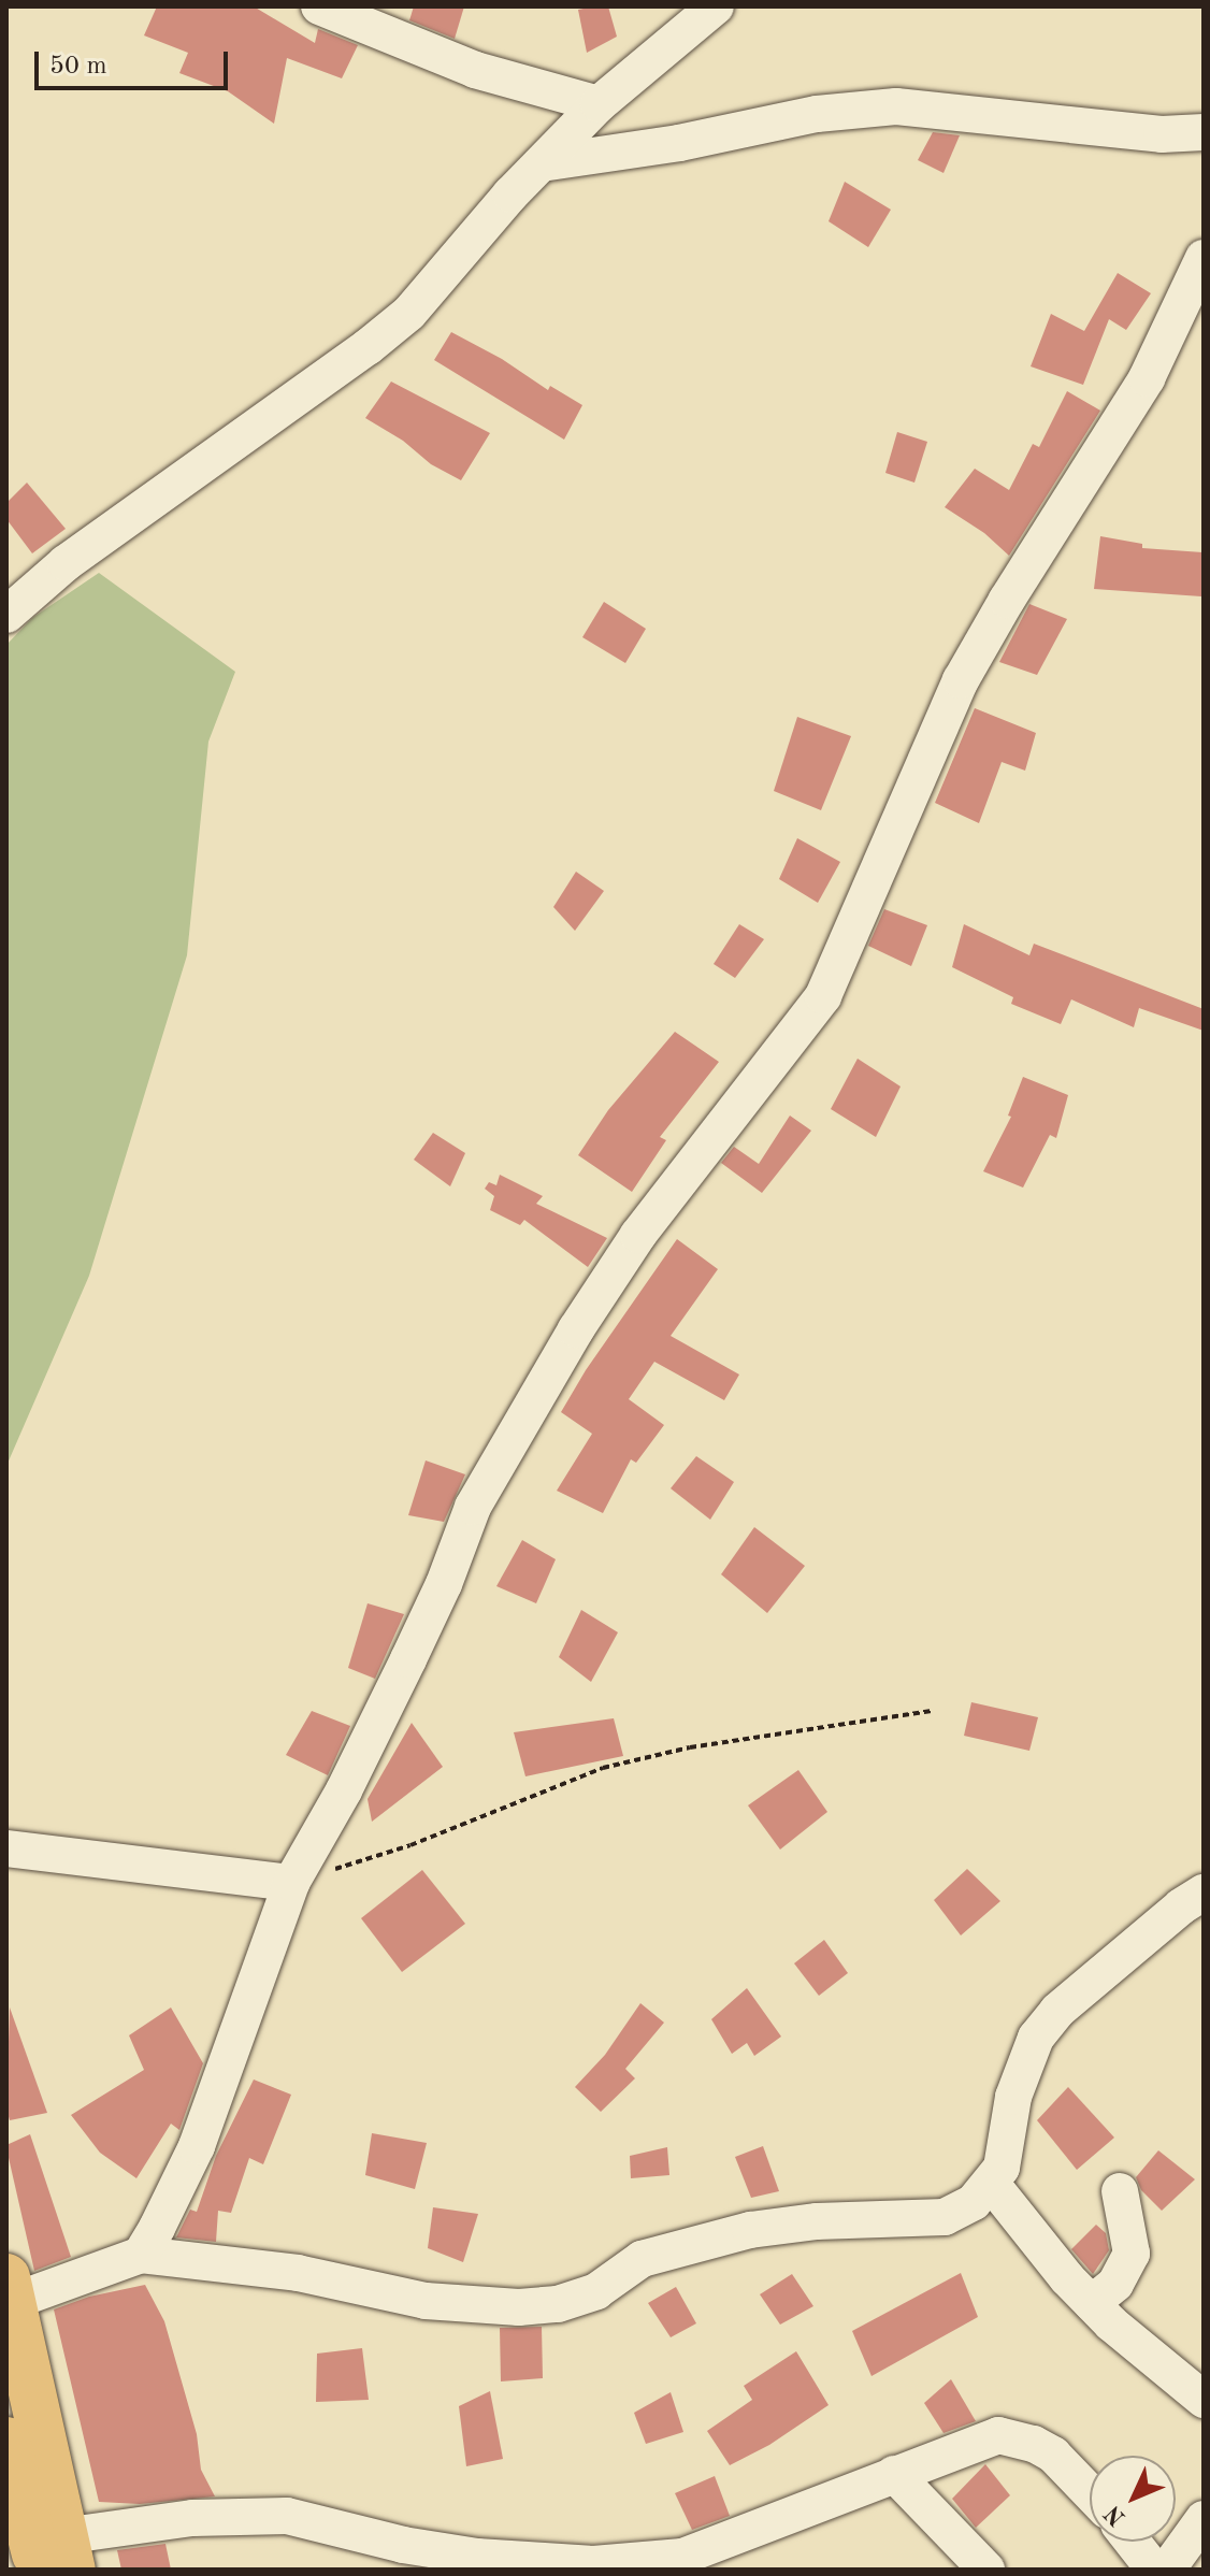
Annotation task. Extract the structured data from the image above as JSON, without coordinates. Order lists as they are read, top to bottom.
{
  "scale_bar": "50 m",
  "north": "bottom left"
}
